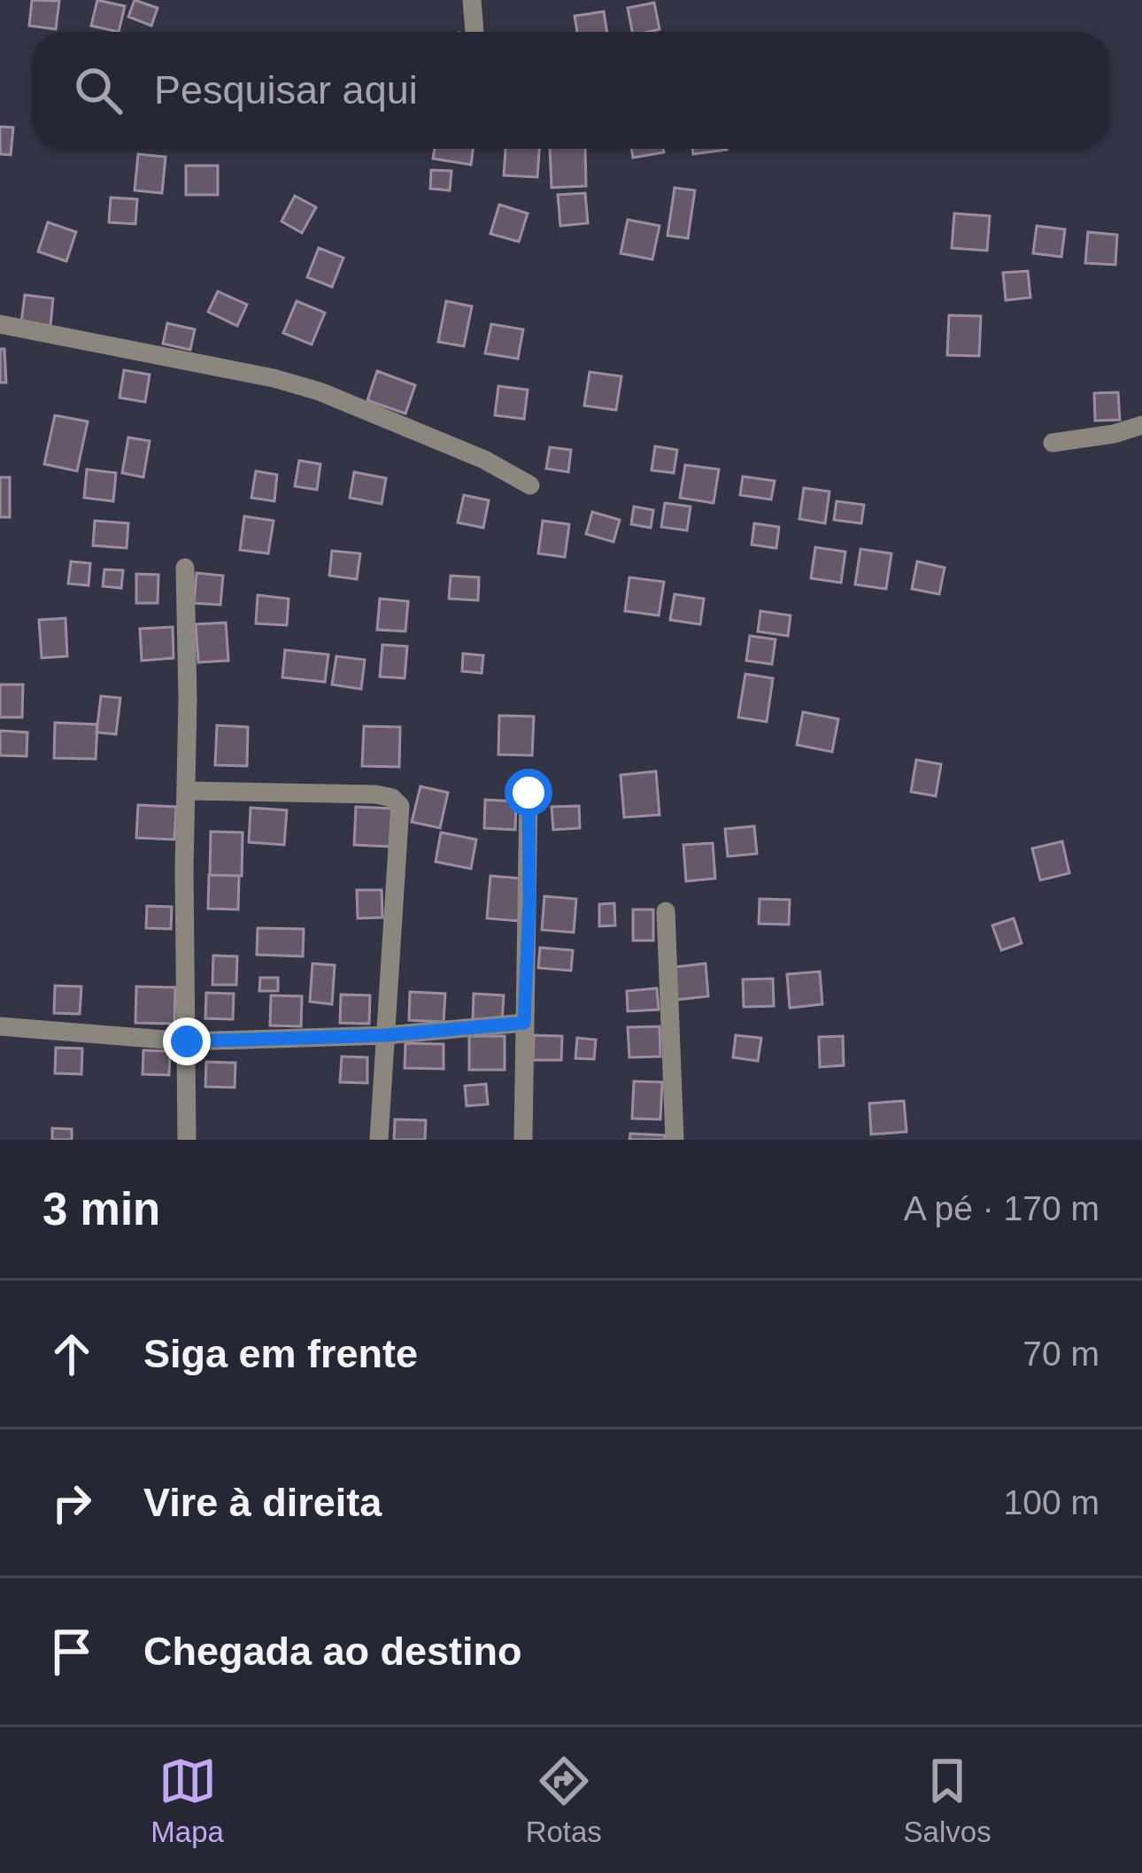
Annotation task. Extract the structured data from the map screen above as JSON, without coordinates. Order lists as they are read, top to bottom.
{
  "page": {
    "search": "Pesquisar aqui",
    "heading": ["3 min", "A pé · 170 m"],
    "list": [
      ["Siga em frente", "70 m"],
      ["Vire à direita", "100 m"],
      "Chegada ao destino"
    ],
    "nav": ["Mapa", "Rotas", "Salvos"]
  }
}
